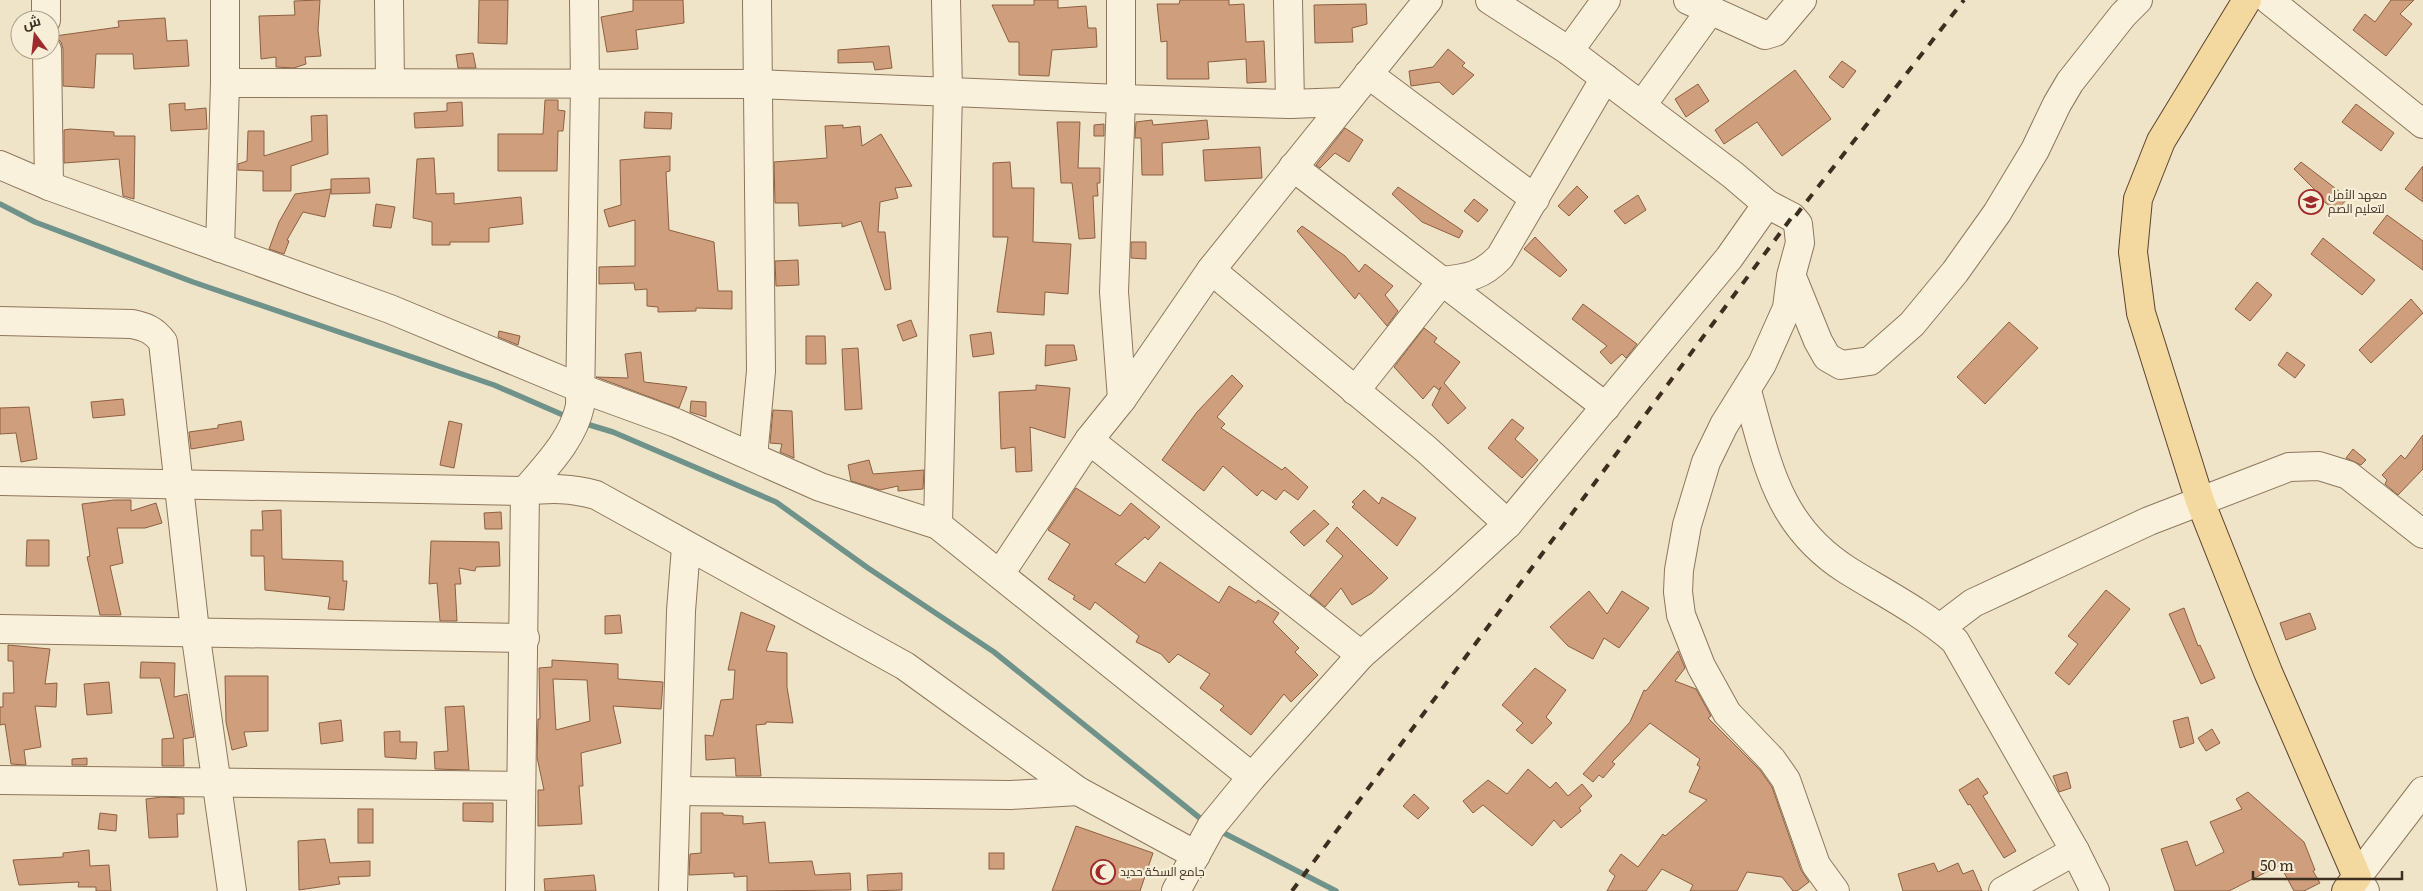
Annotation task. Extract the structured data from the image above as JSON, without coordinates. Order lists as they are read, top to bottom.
{
  "places": {
    "school or university": ["معهد الأمل لتعليم الصم"],
    "mosque": ["جامع السكة حديد"]
  },
  "scale_bar": "50 m",
  "north": "top"
}
